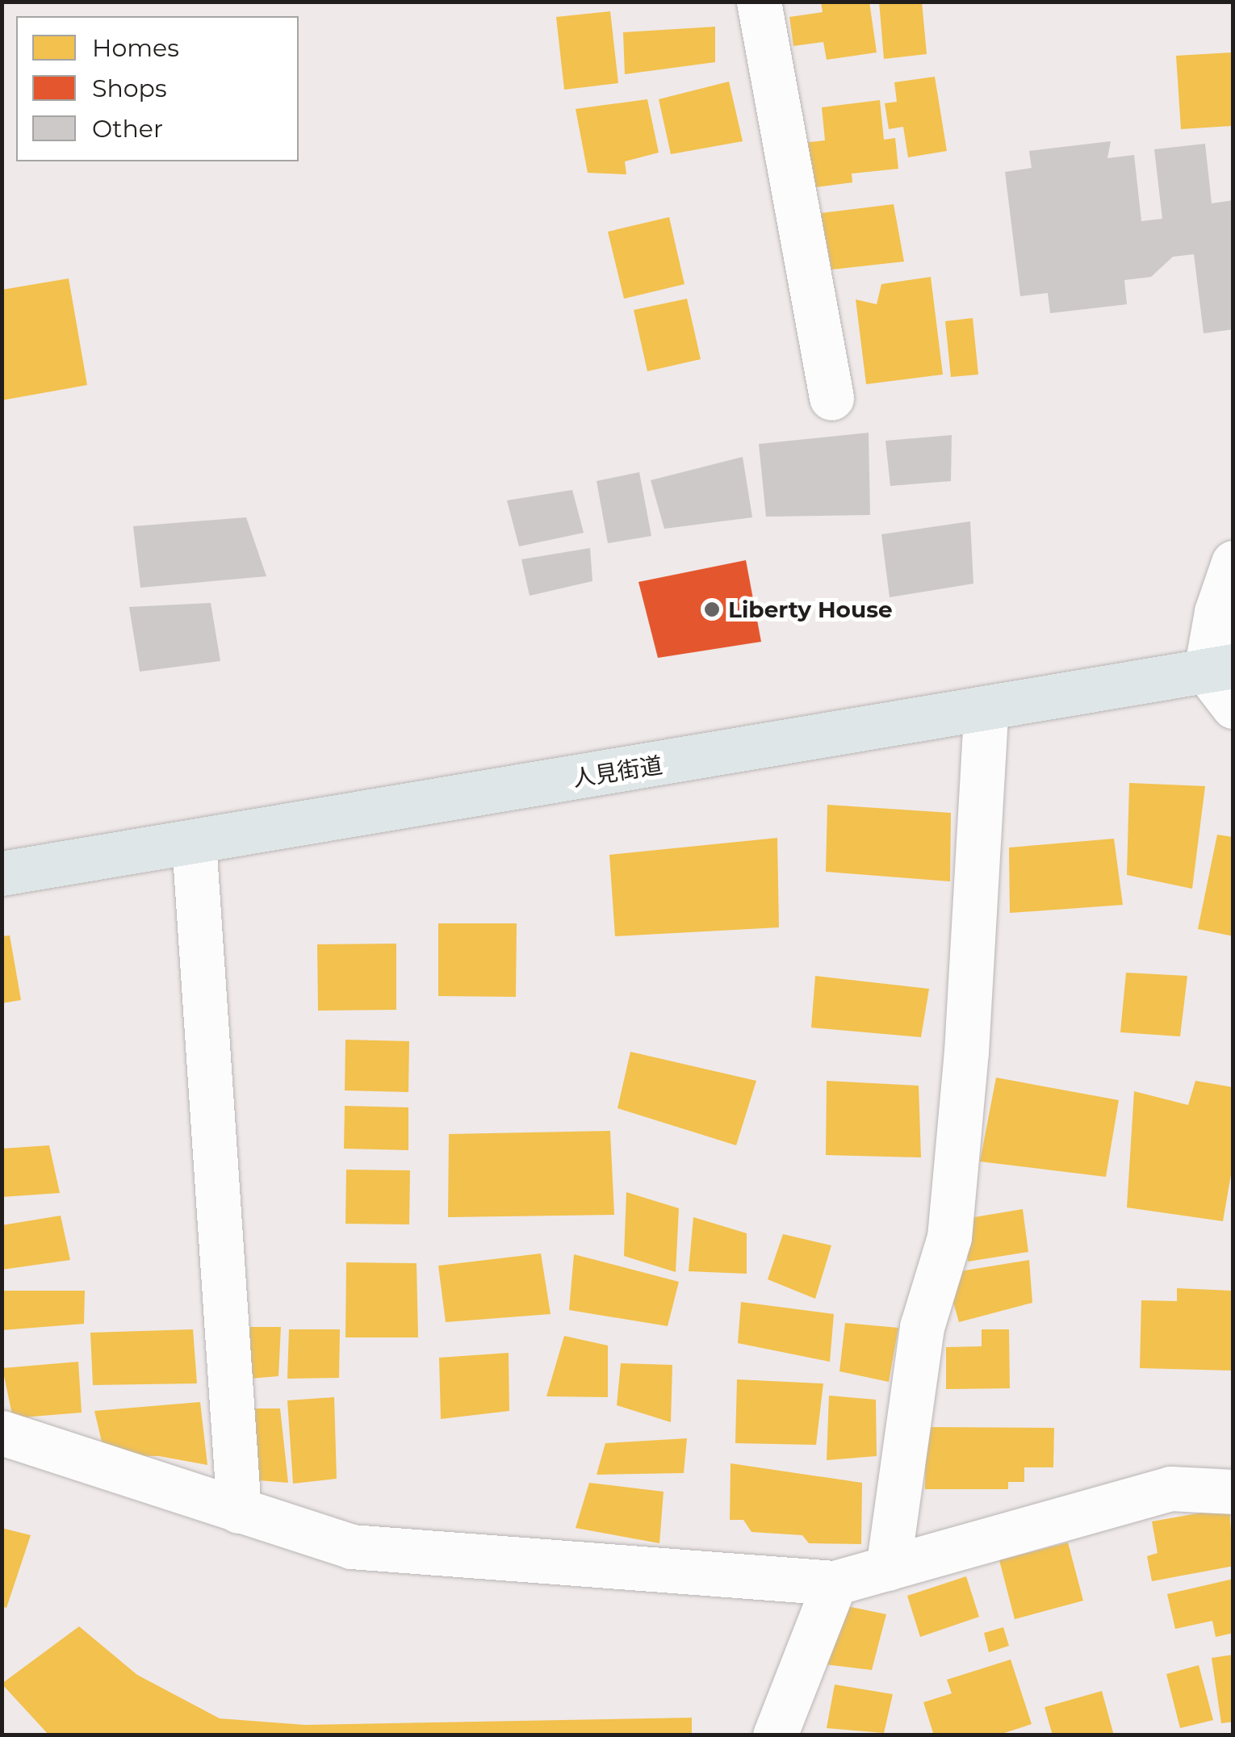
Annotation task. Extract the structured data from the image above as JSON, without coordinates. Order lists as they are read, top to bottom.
{
  "streets": {
    "main road": ["人見街道"]
  },
  "places": ["Liberty House"],
  "legend": ["Homes", "Shops", "Other"]
}
